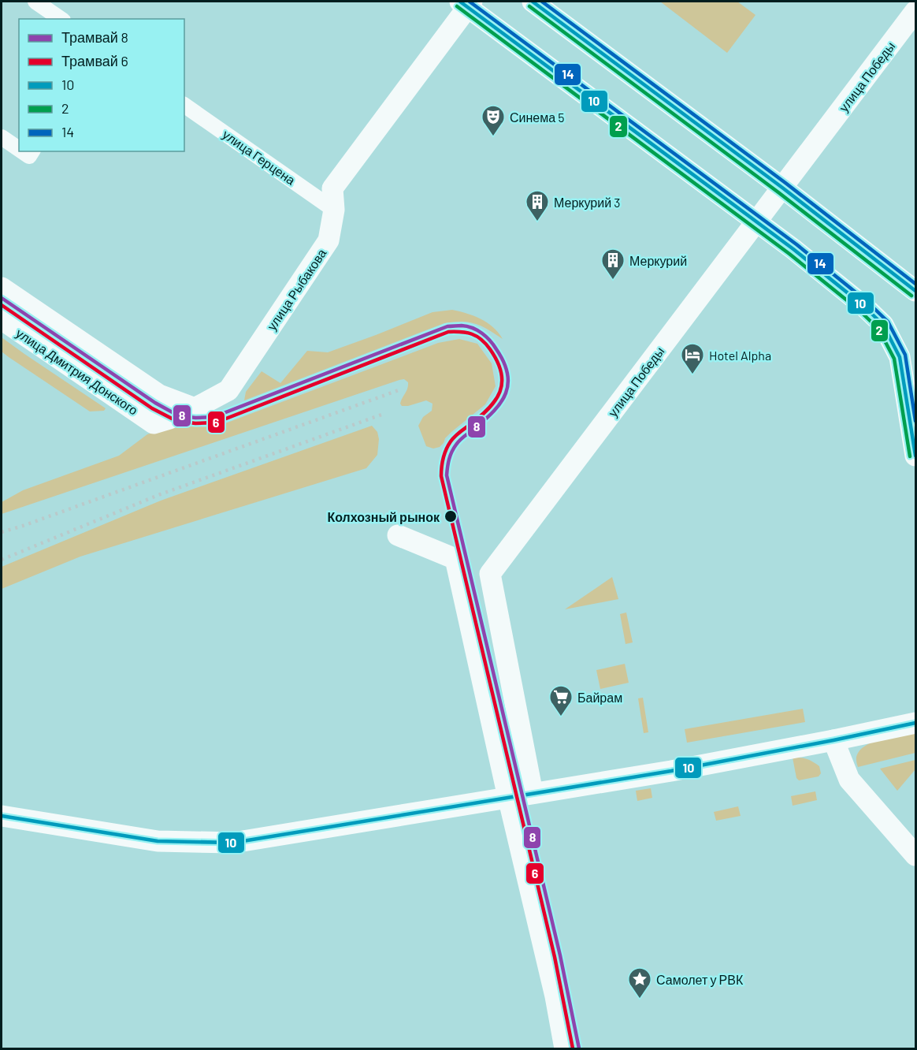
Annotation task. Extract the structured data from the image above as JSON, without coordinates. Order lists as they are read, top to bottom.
{
  "streets": {
    "street": [
      "улица Победы",
      "улица Герцена",
      "улица Рыбакова",
      "улица Дмитрия Донского"
    ]
  },
  "crossings": [
    ["улица Герцена", "улица Рыбакова"],
    ["улица Рыбакова", "улица Дмитрия Донского"]
  ],
  "places": {
    "theatre": ["Синема 5"],
    "building": ["Меркурий 3", "Меркурий"],
    "hotel": ["Hotel Alpha"],
    "other": ["Колхозный рынок"],
    "supermarket": ["Байрам"],
    "place": ["Самолет у РВК"]
  },
  "lines": [
    "transit line 10",
    "transit line 14",
    "transit line 2",
    "tram line 8",
    "tram line 6"
  ],
  "legend": [
    "Трамвай 8",
    "Трамвай 6",
    "10",
    "2",
    "14"
  ]
}
